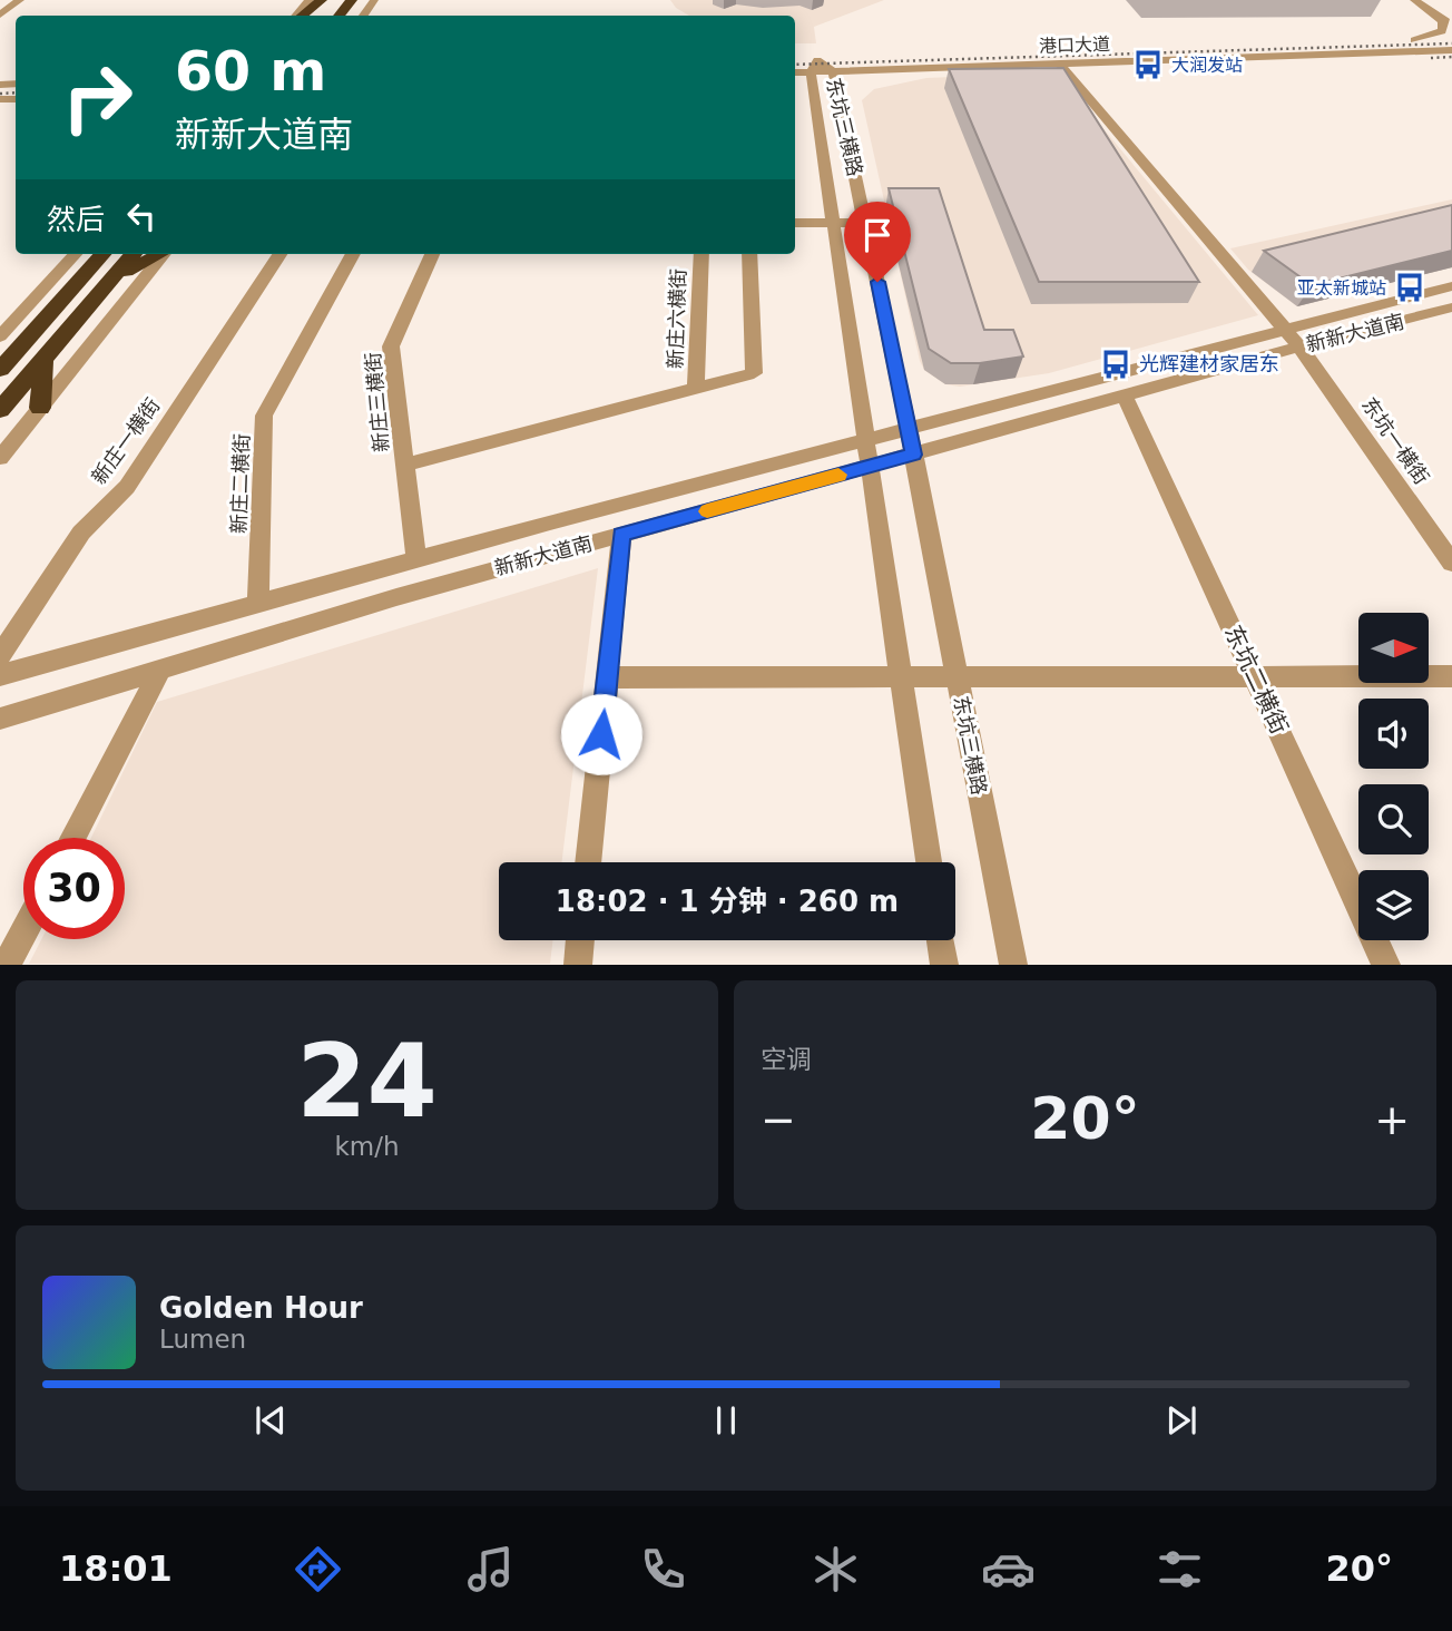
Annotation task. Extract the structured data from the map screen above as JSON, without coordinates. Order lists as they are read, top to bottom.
{
  "streets": {
    "street": [
      "港口大道",
      "东坑三横路",
      "新庄六横街",
      "新新大道南",
      "新庄三横街",
      "新庄一横街",
      "东坑一横街",
      "新庄二横街",
      "东坑二横街"
    ]
  },
  "crossings": [
    ["港口大道", "东坑三横路"],
    ["港口大道", "东坑一横街"],
    ["东坑三横路", "新新大道南"],
    ["新新大道南", "新庄三横街"],
    ["新新大道南", "东坑一横街"],
    ["新新大道南", "新庄二横街"],
    ["新新大道南", "东坑二横街"]
  ],
  "places": {
    "bus stop": ["大润发站", "亚太新城站", "光辉建材家居东"]
  },
  "north": "right",
  "page": {
    "turn": ["60 m", "新新大道南"],
    "then": "然后",
    "limit": "30",
    "trip": "18:02 · 1 分钟 · 260 m",
    "tile": [
      ["24", "km/h"],
      "空调"
    ],
    "heat": ["−", "20°", "+"],
    "song": ["Golden Hour", "Lumen"],
    "tabs": ["18:01", "20°"]
  }
}
